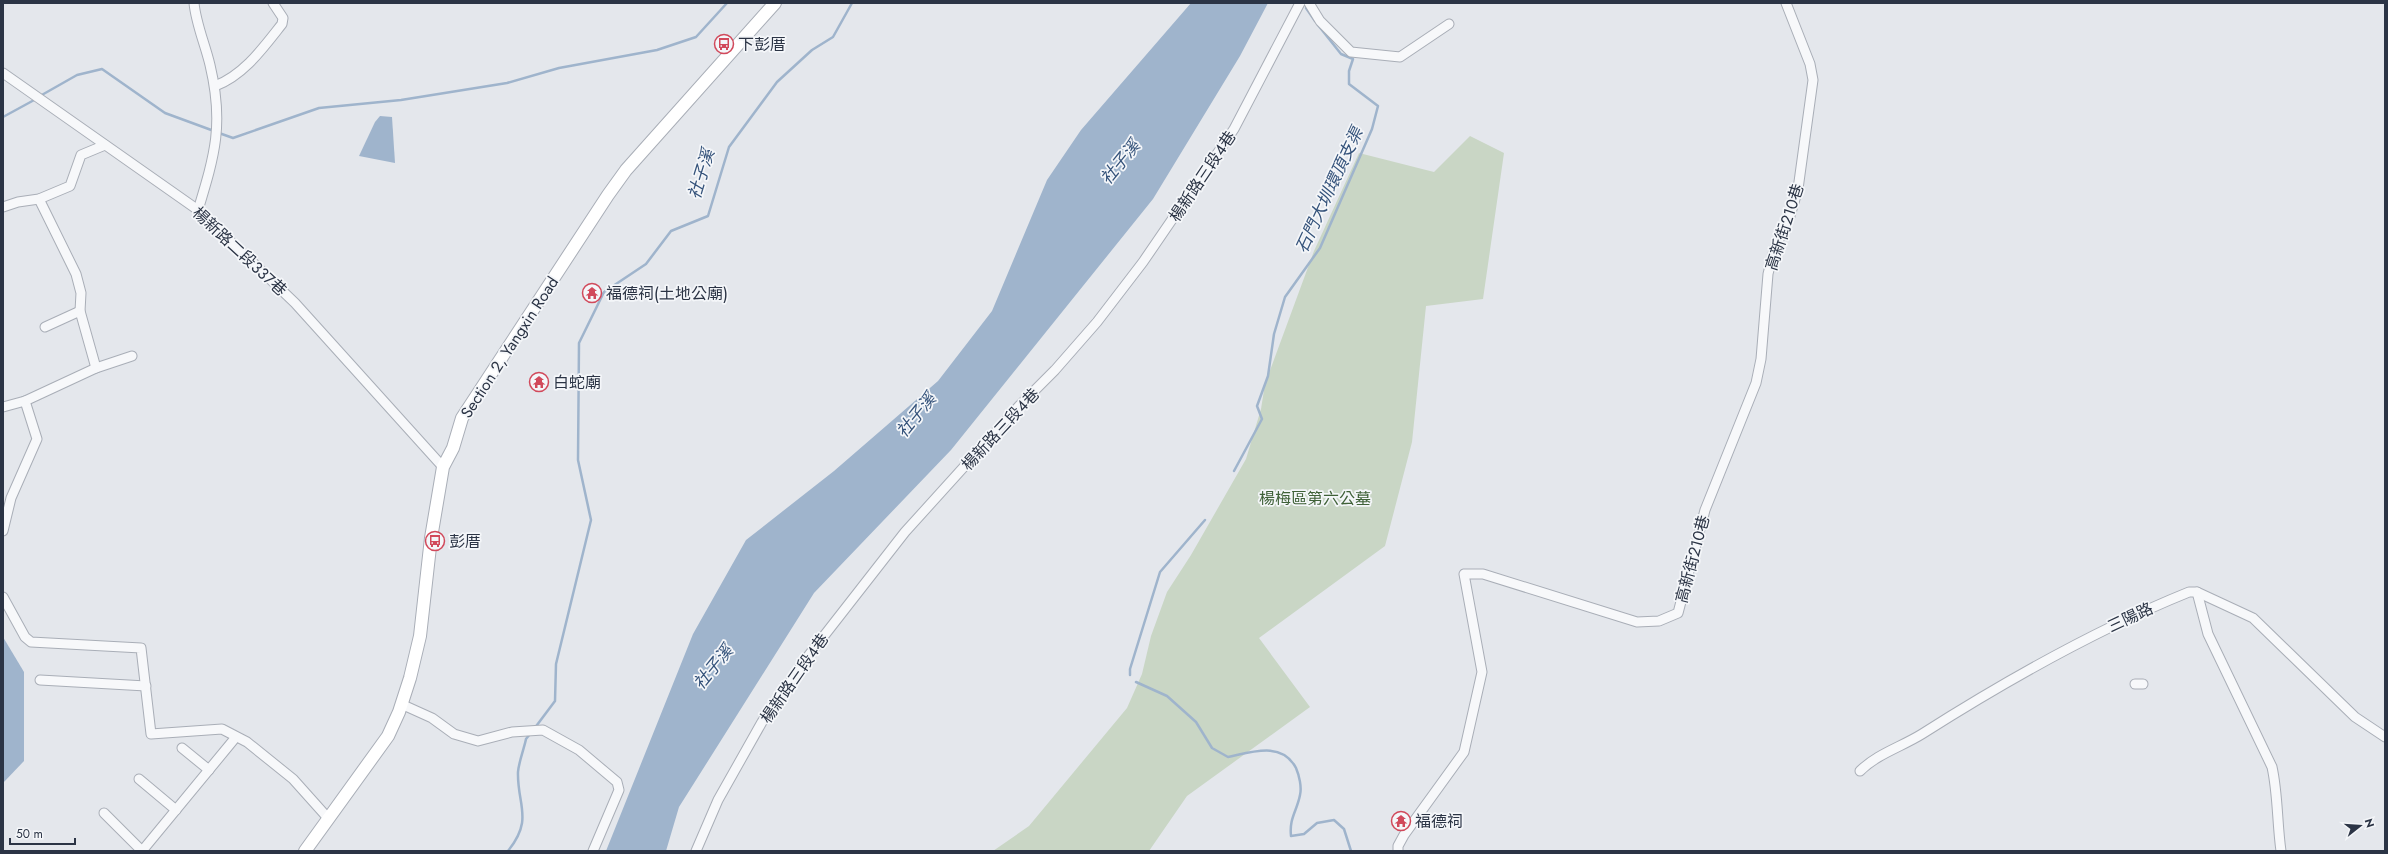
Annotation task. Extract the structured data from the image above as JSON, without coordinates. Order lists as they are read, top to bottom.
{
  "streets": {
    "main road": ["Section 2, Yangxin Road"],
    "street": [
      "楊新路三段4巷",
      "高新街210巷",
      "楊新路二段337巷",
      "三陽路"
    ]
  },
  "crossings": [
    ["楊新路二段337巷", "Section 2, Yangxin Road"]
  ],
  "water": ["社子溪", "石門大圳環頂支渠"],
  "parks": ["楊梅區第六公墓"],
  "places": {
    "bus stop": ["下彭厝", "彭厝"],
    "temple": ["福德祠(土地公廟)", "白蛇廟", "福德祠"]
  },
  "scale_bar": "50 m",
  "north": "right"
}
